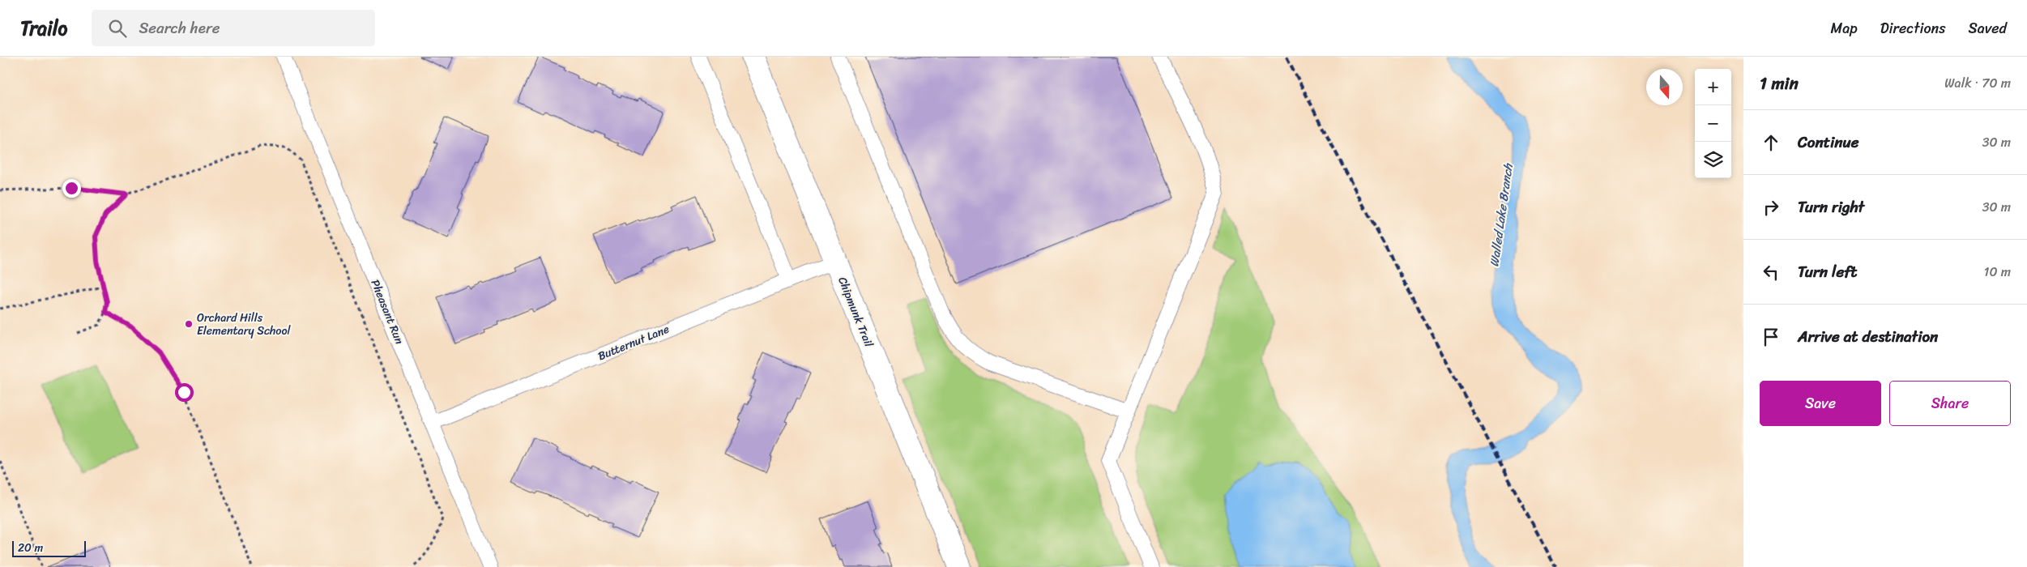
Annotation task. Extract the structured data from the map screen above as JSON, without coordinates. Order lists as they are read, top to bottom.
{
  "streets": {
    "street": ["Chipmunk Trail"],
    "lane": ["Pheasant Run", "Butternut Lane"]
  },
  "crossings": [
    ["Pheasant Run", "Butternut Lane"],
    ["Chipmunk Trail", "Butternut Lane"]
  ],
  "water": ["Walled Lake Branch"],
  "places": ["Orchard Hills Elementary School"],
  "scale_bar": "20 m",
  "north": "bottom",
  "page": {
    "header": "Trailo",
    "search": "Search here",
    "nav": ["Map", "Directions", "Saved"],
    "heading": ["1 min", "Walk · 70 m"],
    "map_buttons": ["+", "−"],
    "list": [
      ["Continue", "30 m"],
      ["Turn right", "30 m"],
      ["Turn left", "10 m"],
      "Arrive at destination"
    ],
    "buttons": ["Save", "Share"],
    "scale": "20 m"
  }
}
